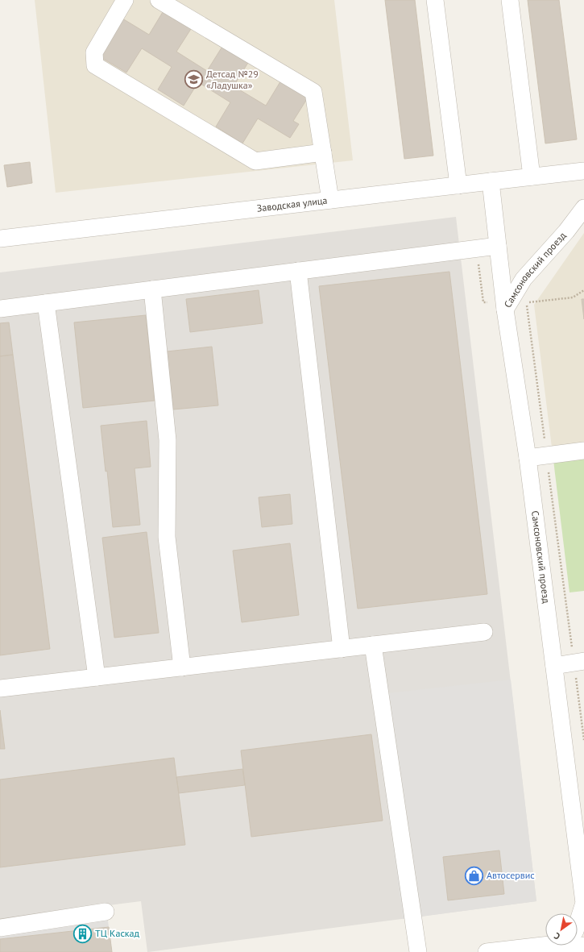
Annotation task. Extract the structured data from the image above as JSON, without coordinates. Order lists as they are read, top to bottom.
{
  "streets": {
    "street": ["Заводская улица", "Самсоновский проезд"]
  },
  "places": {
    "school or university": ["Детсад №29 «Ладушка»"],
    "shop": ["Автосервис"],
    "building": ["ТЦ Каскад"]
  },
  "north": "bottom left"
}
